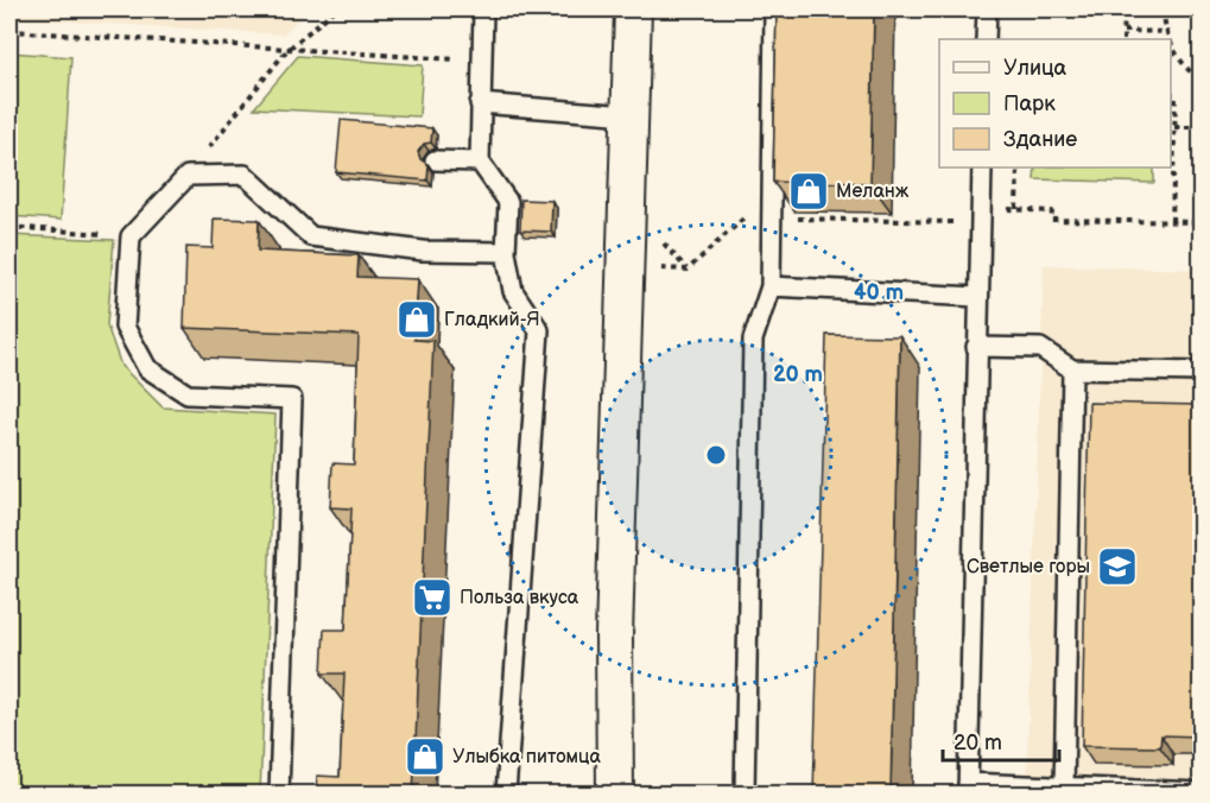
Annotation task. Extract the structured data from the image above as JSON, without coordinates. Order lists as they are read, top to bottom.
{
  "places": {
    "shop": ["Меланж", "Гладкий-Я", "Улыбка питомца"],
    "school or university": ["Светлые горы"],
    "supermarket": ["Польза вкуса"]
  },
  "legend": ["Улица", "Парк", "Здание"],
  "scale_bar": "20 m",
  "rings": ["40 m", "20 m"]
}
